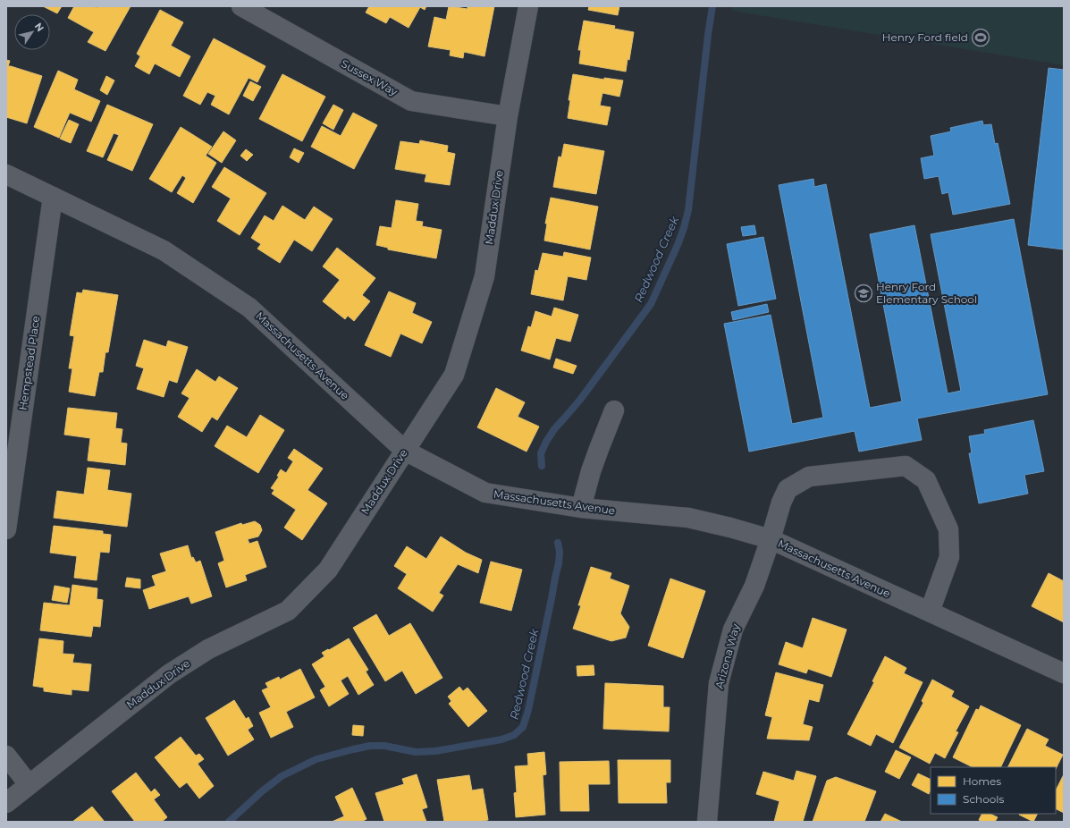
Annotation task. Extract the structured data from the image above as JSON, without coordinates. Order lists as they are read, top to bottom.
{
  "streets": {
    "street": [
      "Sussex Way",
      "Maddux Drive",
      "Massachusetts Avenue",
      "Hempstead Place",
      "Arizona Way"
    ]
  },
  "crossings": [
    ["Sussex Way", "Maddux Drive"],
    ["Maddux Drive", "Massachusetts Avenue"],
    ["Massachusetts Avenue", "Hempstead Place"],
    ["Massachusetts Avenue", "Arizona Way"]
  ],
  "water": ["Redwood Creek"],
  "places": {
    "sports": ["Henry Ford field"],
    "school or university": ["Henry Ford Elementary School"]
  },
  "legend": ["Homes", "Schools"],
  "north": "top right"
}
